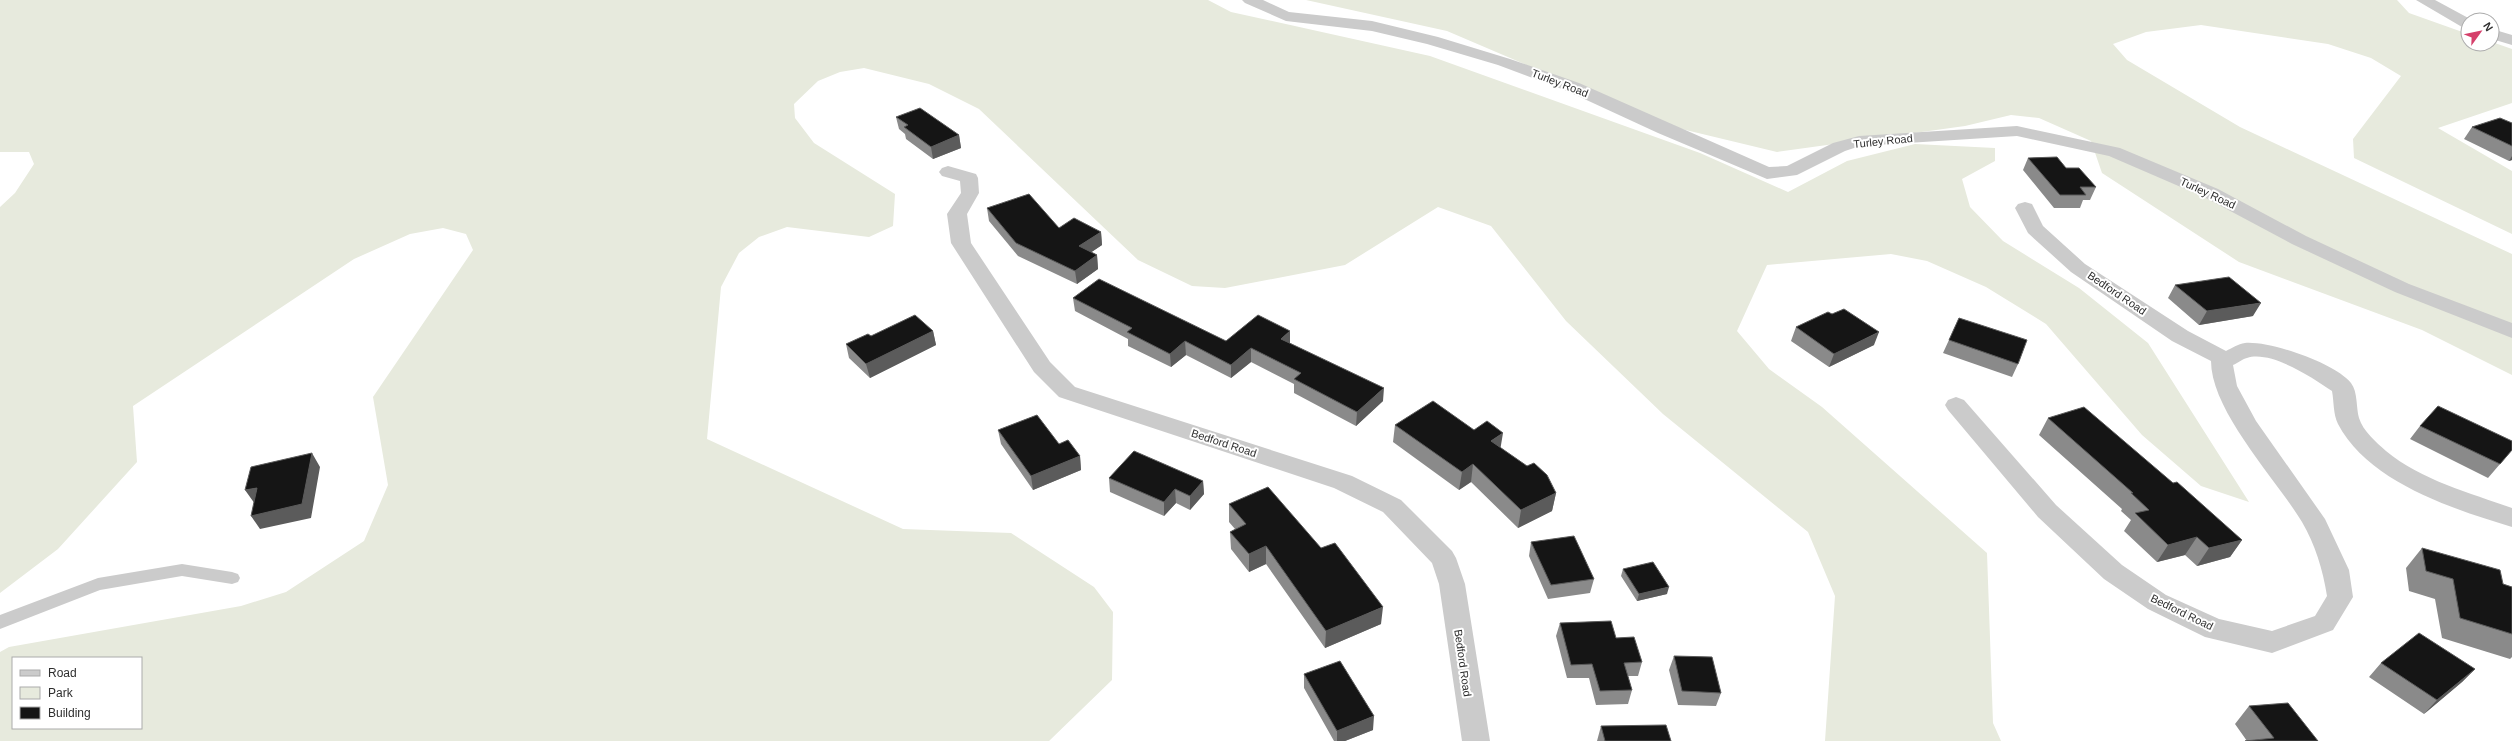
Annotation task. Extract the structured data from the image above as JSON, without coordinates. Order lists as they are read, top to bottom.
{
  "streets": {
    "street": ["Turley Road", "Bedford Road"]
  },
  "legend": ["Road", "Park", "Building"],
  "north": "top right"
}
